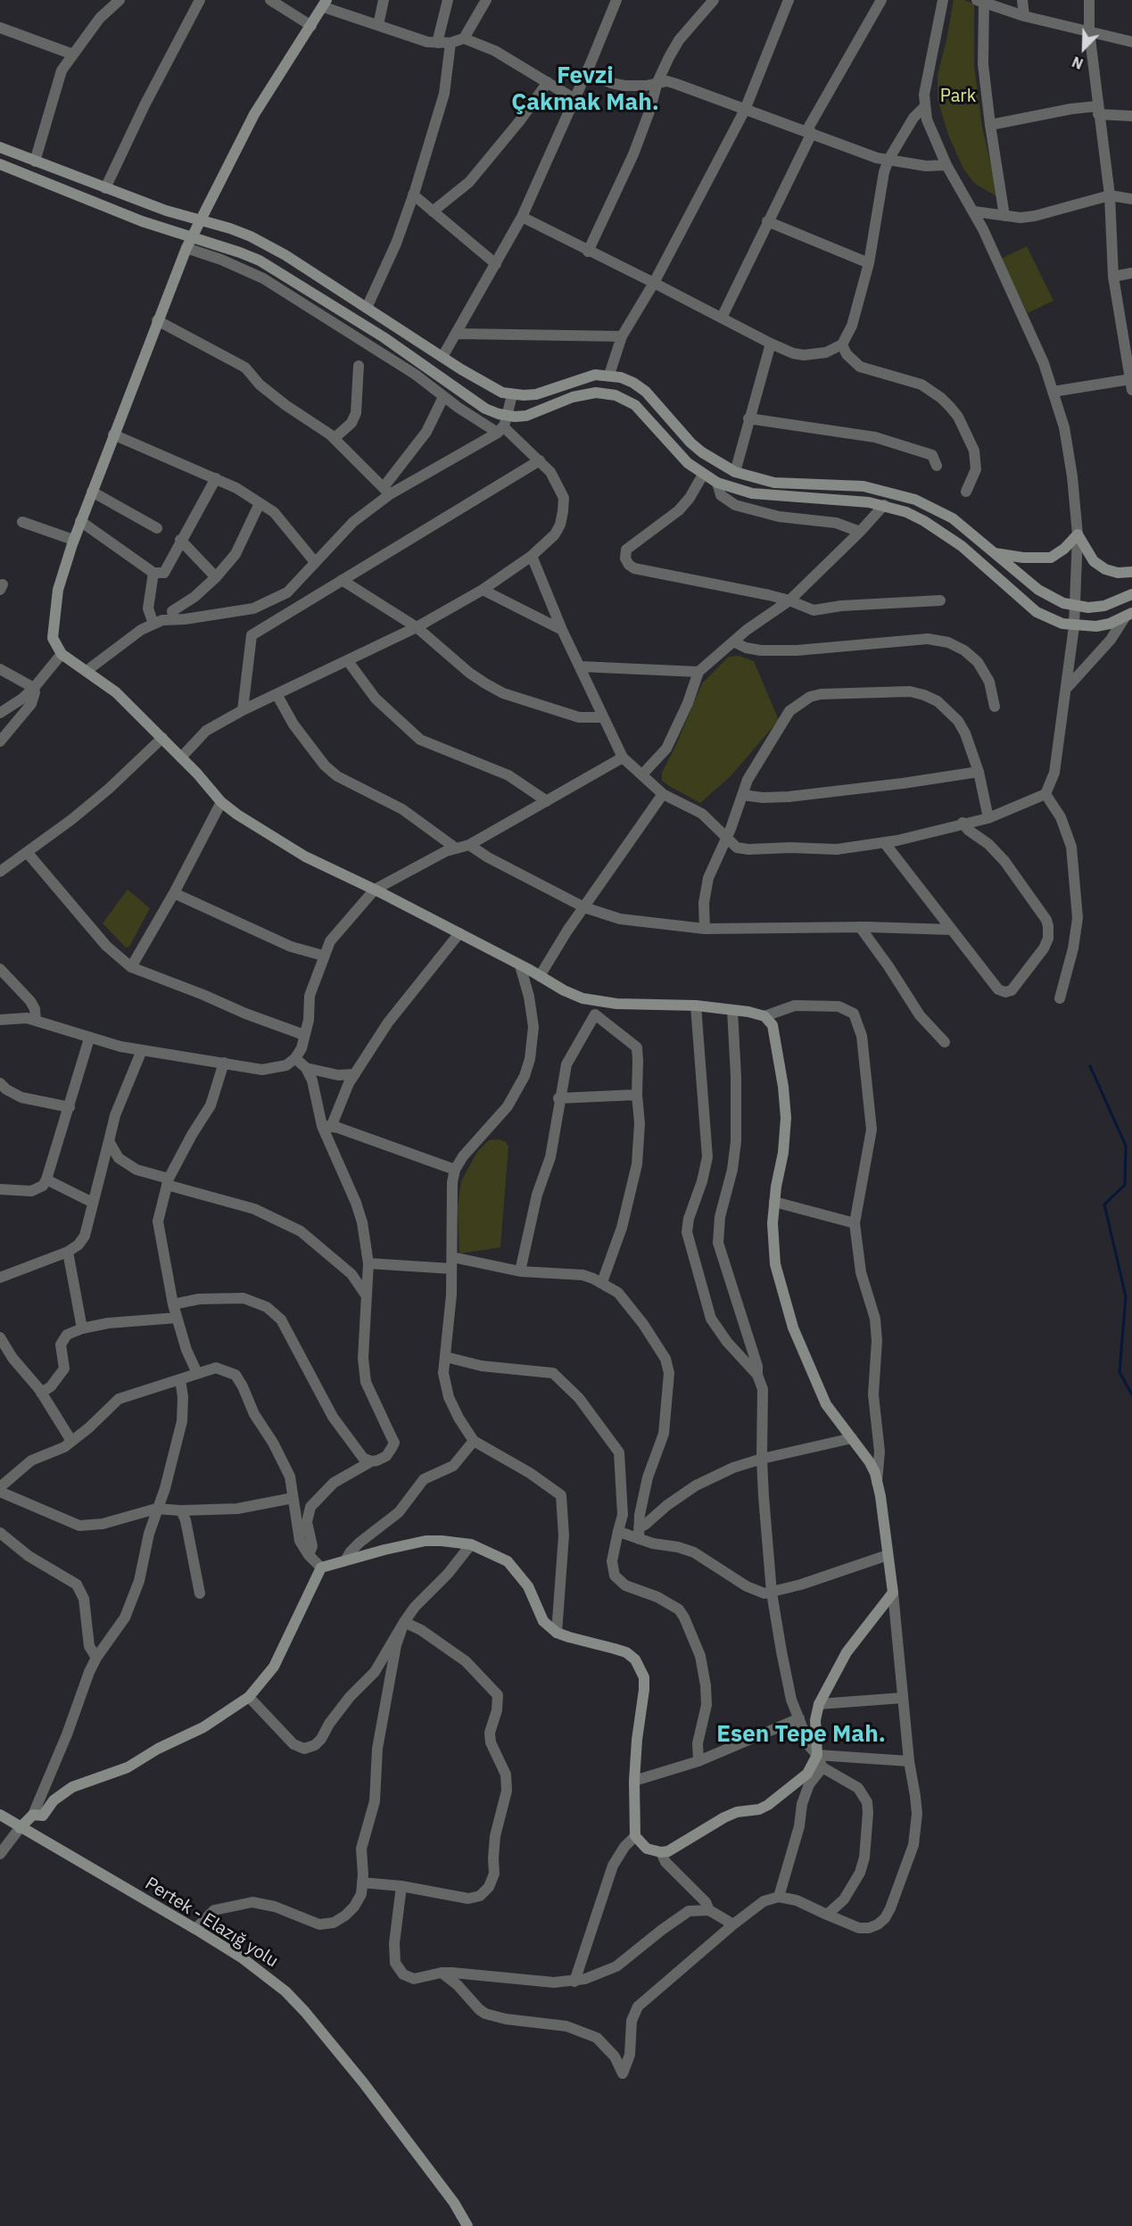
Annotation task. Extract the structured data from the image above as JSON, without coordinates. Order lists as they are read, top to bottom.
{
  "streets": {
    "street": ["Pertek - Elazığ yolu"]
  },
  "districts": ["Fevzi Çakmak Mah.", "Esen Tepe Mah."],
  "parks": ["Park"],
  "north": "bottom left"
}
